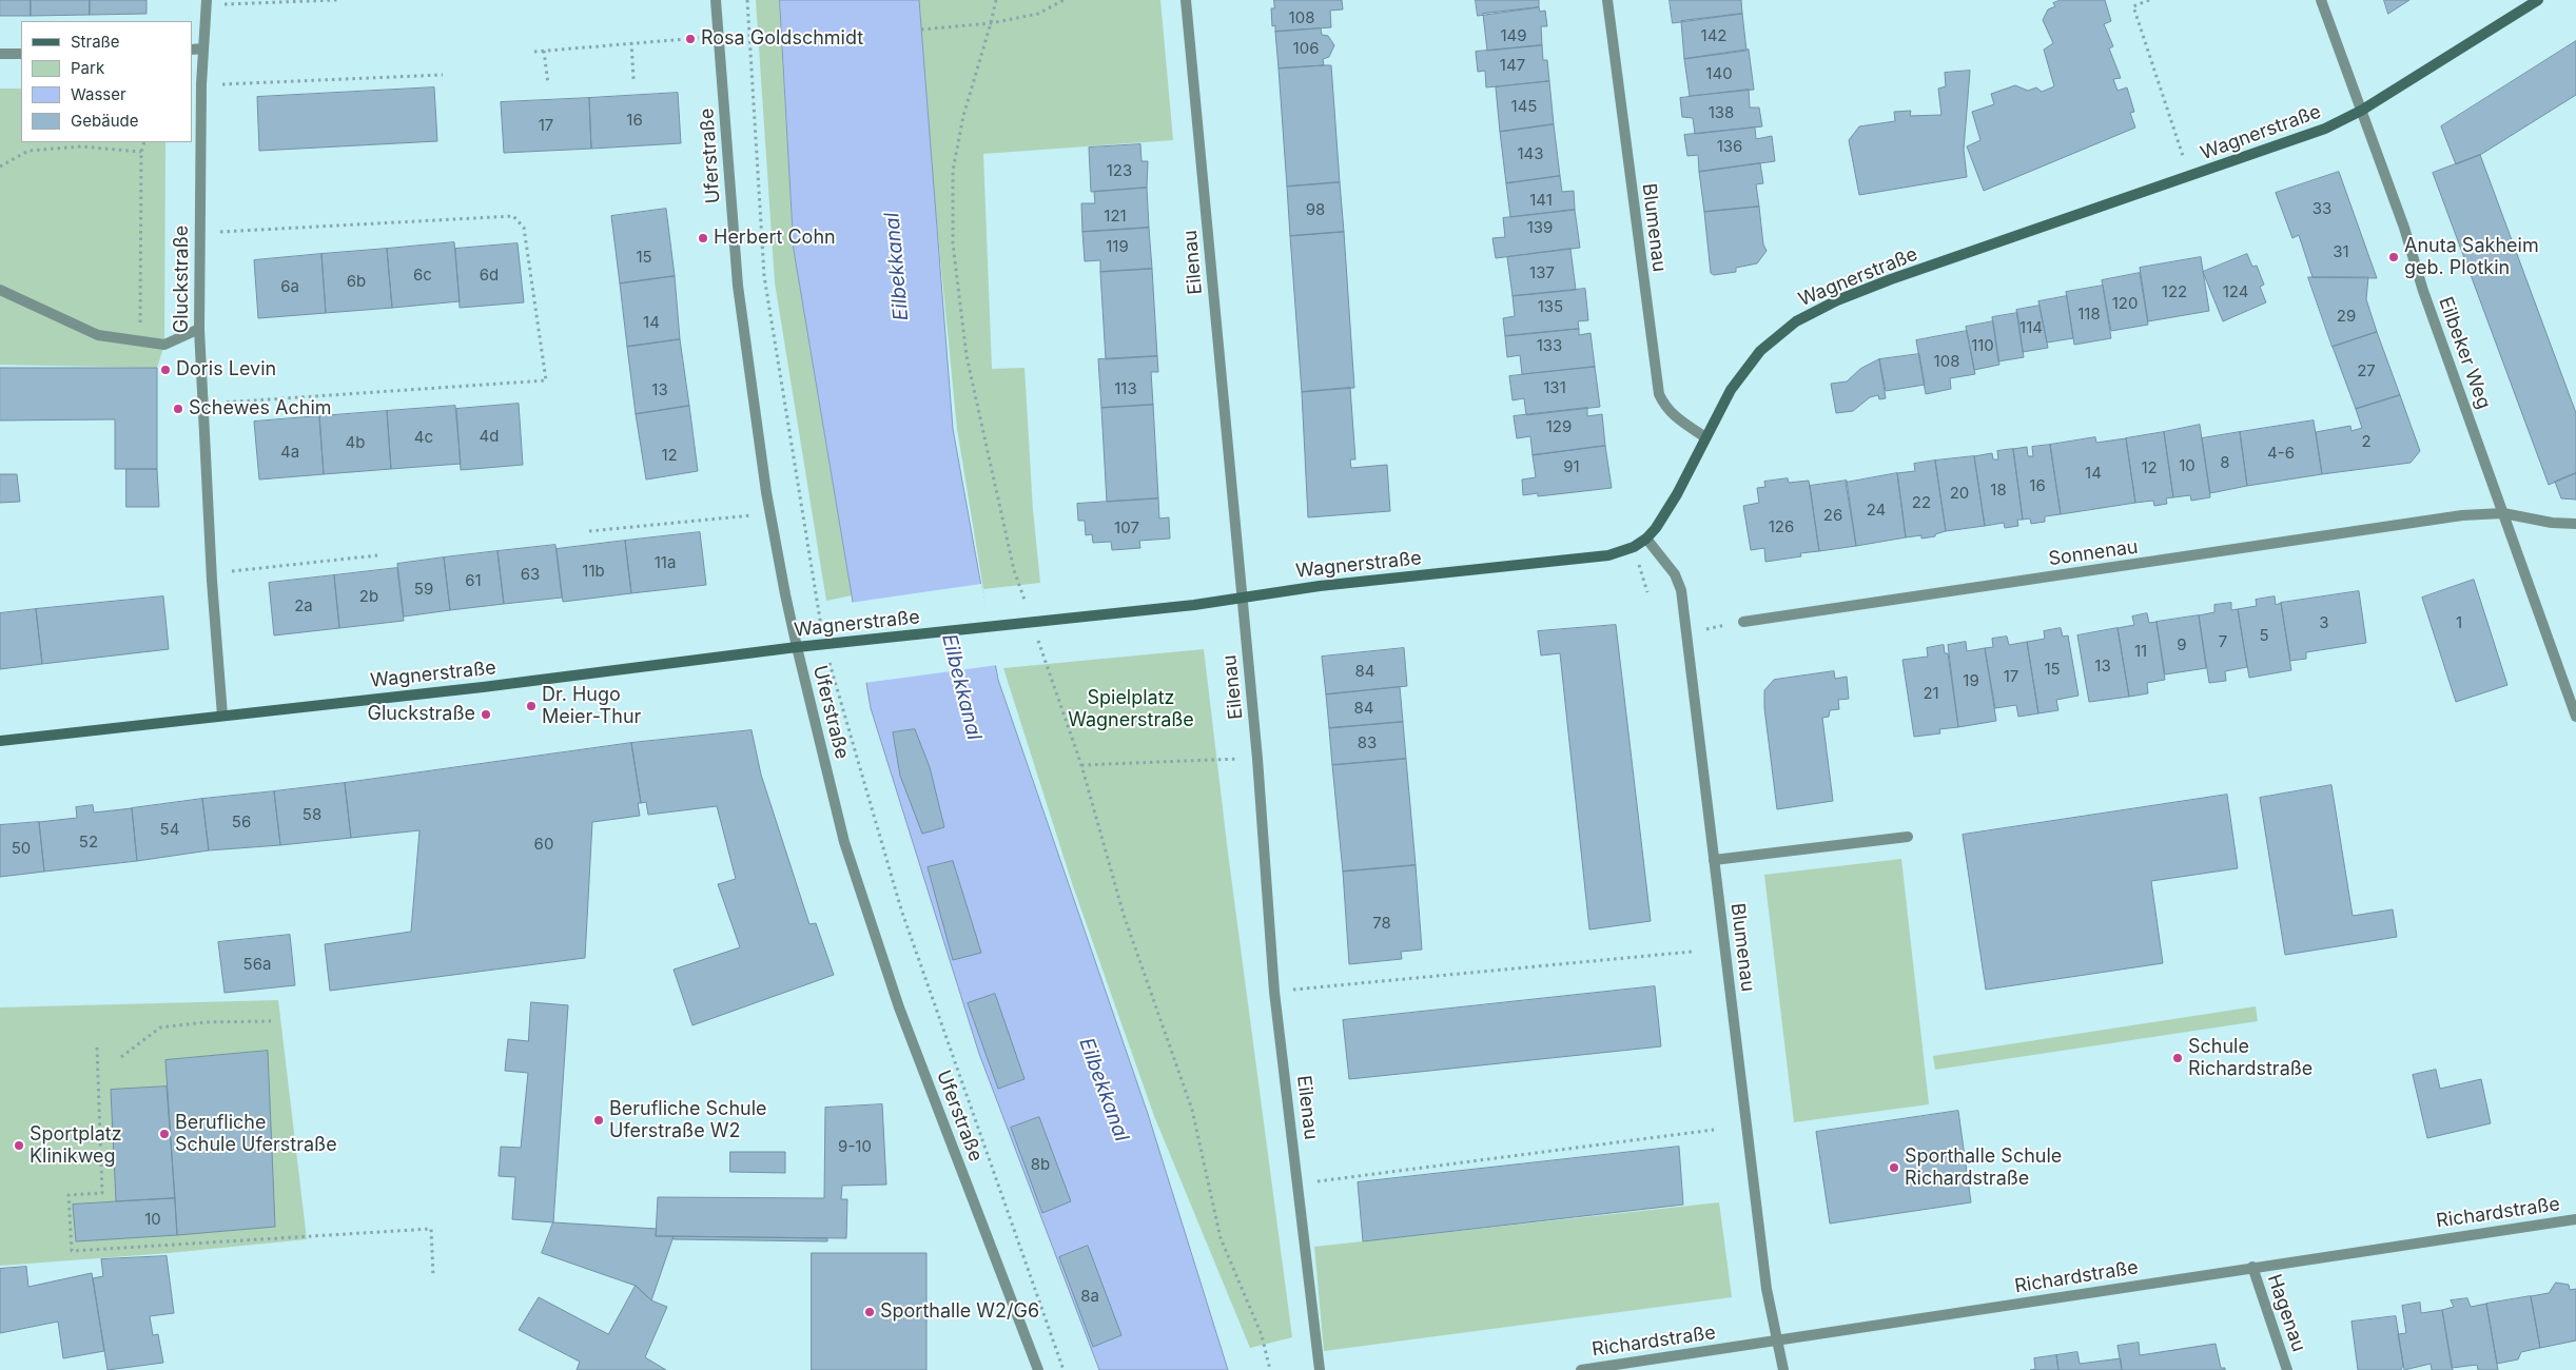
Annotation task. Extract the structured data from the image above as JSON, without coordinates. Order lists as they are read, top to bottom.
{
  "streets": {
    "main road": ["Wagnerstraße"],
    "street": [
      "Uferstraße",
      "Blumenau",
      "Eilenau",
      "Gluckstraße",
      "Eilbeker Weg",
      "Sonnenau",
      "Richardstraße",
      "Hagenau"
    ]
  },
  "crossings": [
    ["Wagnerstraße", "Uferstraße"],
    ["Wagnerstraße", "Blumenau"],
    ["Wagnerstraße", "Eilenau"],
    ["Wagnerstraße", "Gluckstraße"],
    ["Wagnerstraße", "Eilbeker Weg"],
    ["Blumenau", "Richardstraße"],
    ["Eilbeker Weg", "Sonnenau"],
    ["Richardstraße", "Hagenau"]
  ],
  "water": ["Eilbekkanal"],
  "parks": ["Spielplatz Wagnerstraße"],
  "places": [
    "Rosa Goldschmidt",
    "Herbert Cohn",
    "Anuta Sakheim geb. Plotkin",
    "Doris Levin",
    "Schewes Achim",
    "Dr. Hugo Meier-Thur",
    "Gluckstraße",
    "Schule Richardstraße",
    "Berufliche Schule Uferstraße W2",
    "Berufliche Schule Uferstraße",
    "Sportplatz Klinikweg",
    "Sporthalle Schule Richardstraße",
    "Sporthalle W2/G6"
  ],
  "house_numbers": [
    "108",
    "149",
    "142",
    "106",
    "147",
    "140",
    "145",
    "138",
    "16",
    "17",
    "136",
    "143",
    "123",
    "141",
    "33",
    "98",
    "121",
    "139",
    "119",
    "31",
    "15",
    "137",
    "6c",
    "6d",
    "6b",
    "6a",
    "122",
    "124",
    "120",
    "135",
    "118",
    "29",
    "14",
    "114",
    "133",
    "110",
    "108",
    "27",
    "131",
    "113",
    "13",
    "129",
    "4d",
    "4c",
    "2",
    "4b",
    "4a",
    "4-6",
    "12",
    "8",
    "10",
    "91",
    "12",
    "14",
    "16",
    "18",
    "20",
    "22",
    "24",
    "26",
    "126",
    "107",
    "11a",
    "11b",
    "63",
    "61",
    "59",
    "2b",
    "2a",
    "3",
    "1",
    "5",
    "7",
    "9",
    "11",
    "13",
    "15",
    "84",
    "17",
    "19",
    "21",
    "84",
    "83",
    "58",
    "56",
    "54",
    "52",
    "60",
    "50",
    "78",
    "56a",
    "9-10",
    "8b",
    "10",
    "8a"
  ],
  "legend": [
    "Straße",
    "Park",
    "Wasser",
    "Gebäude"
  ]
}
